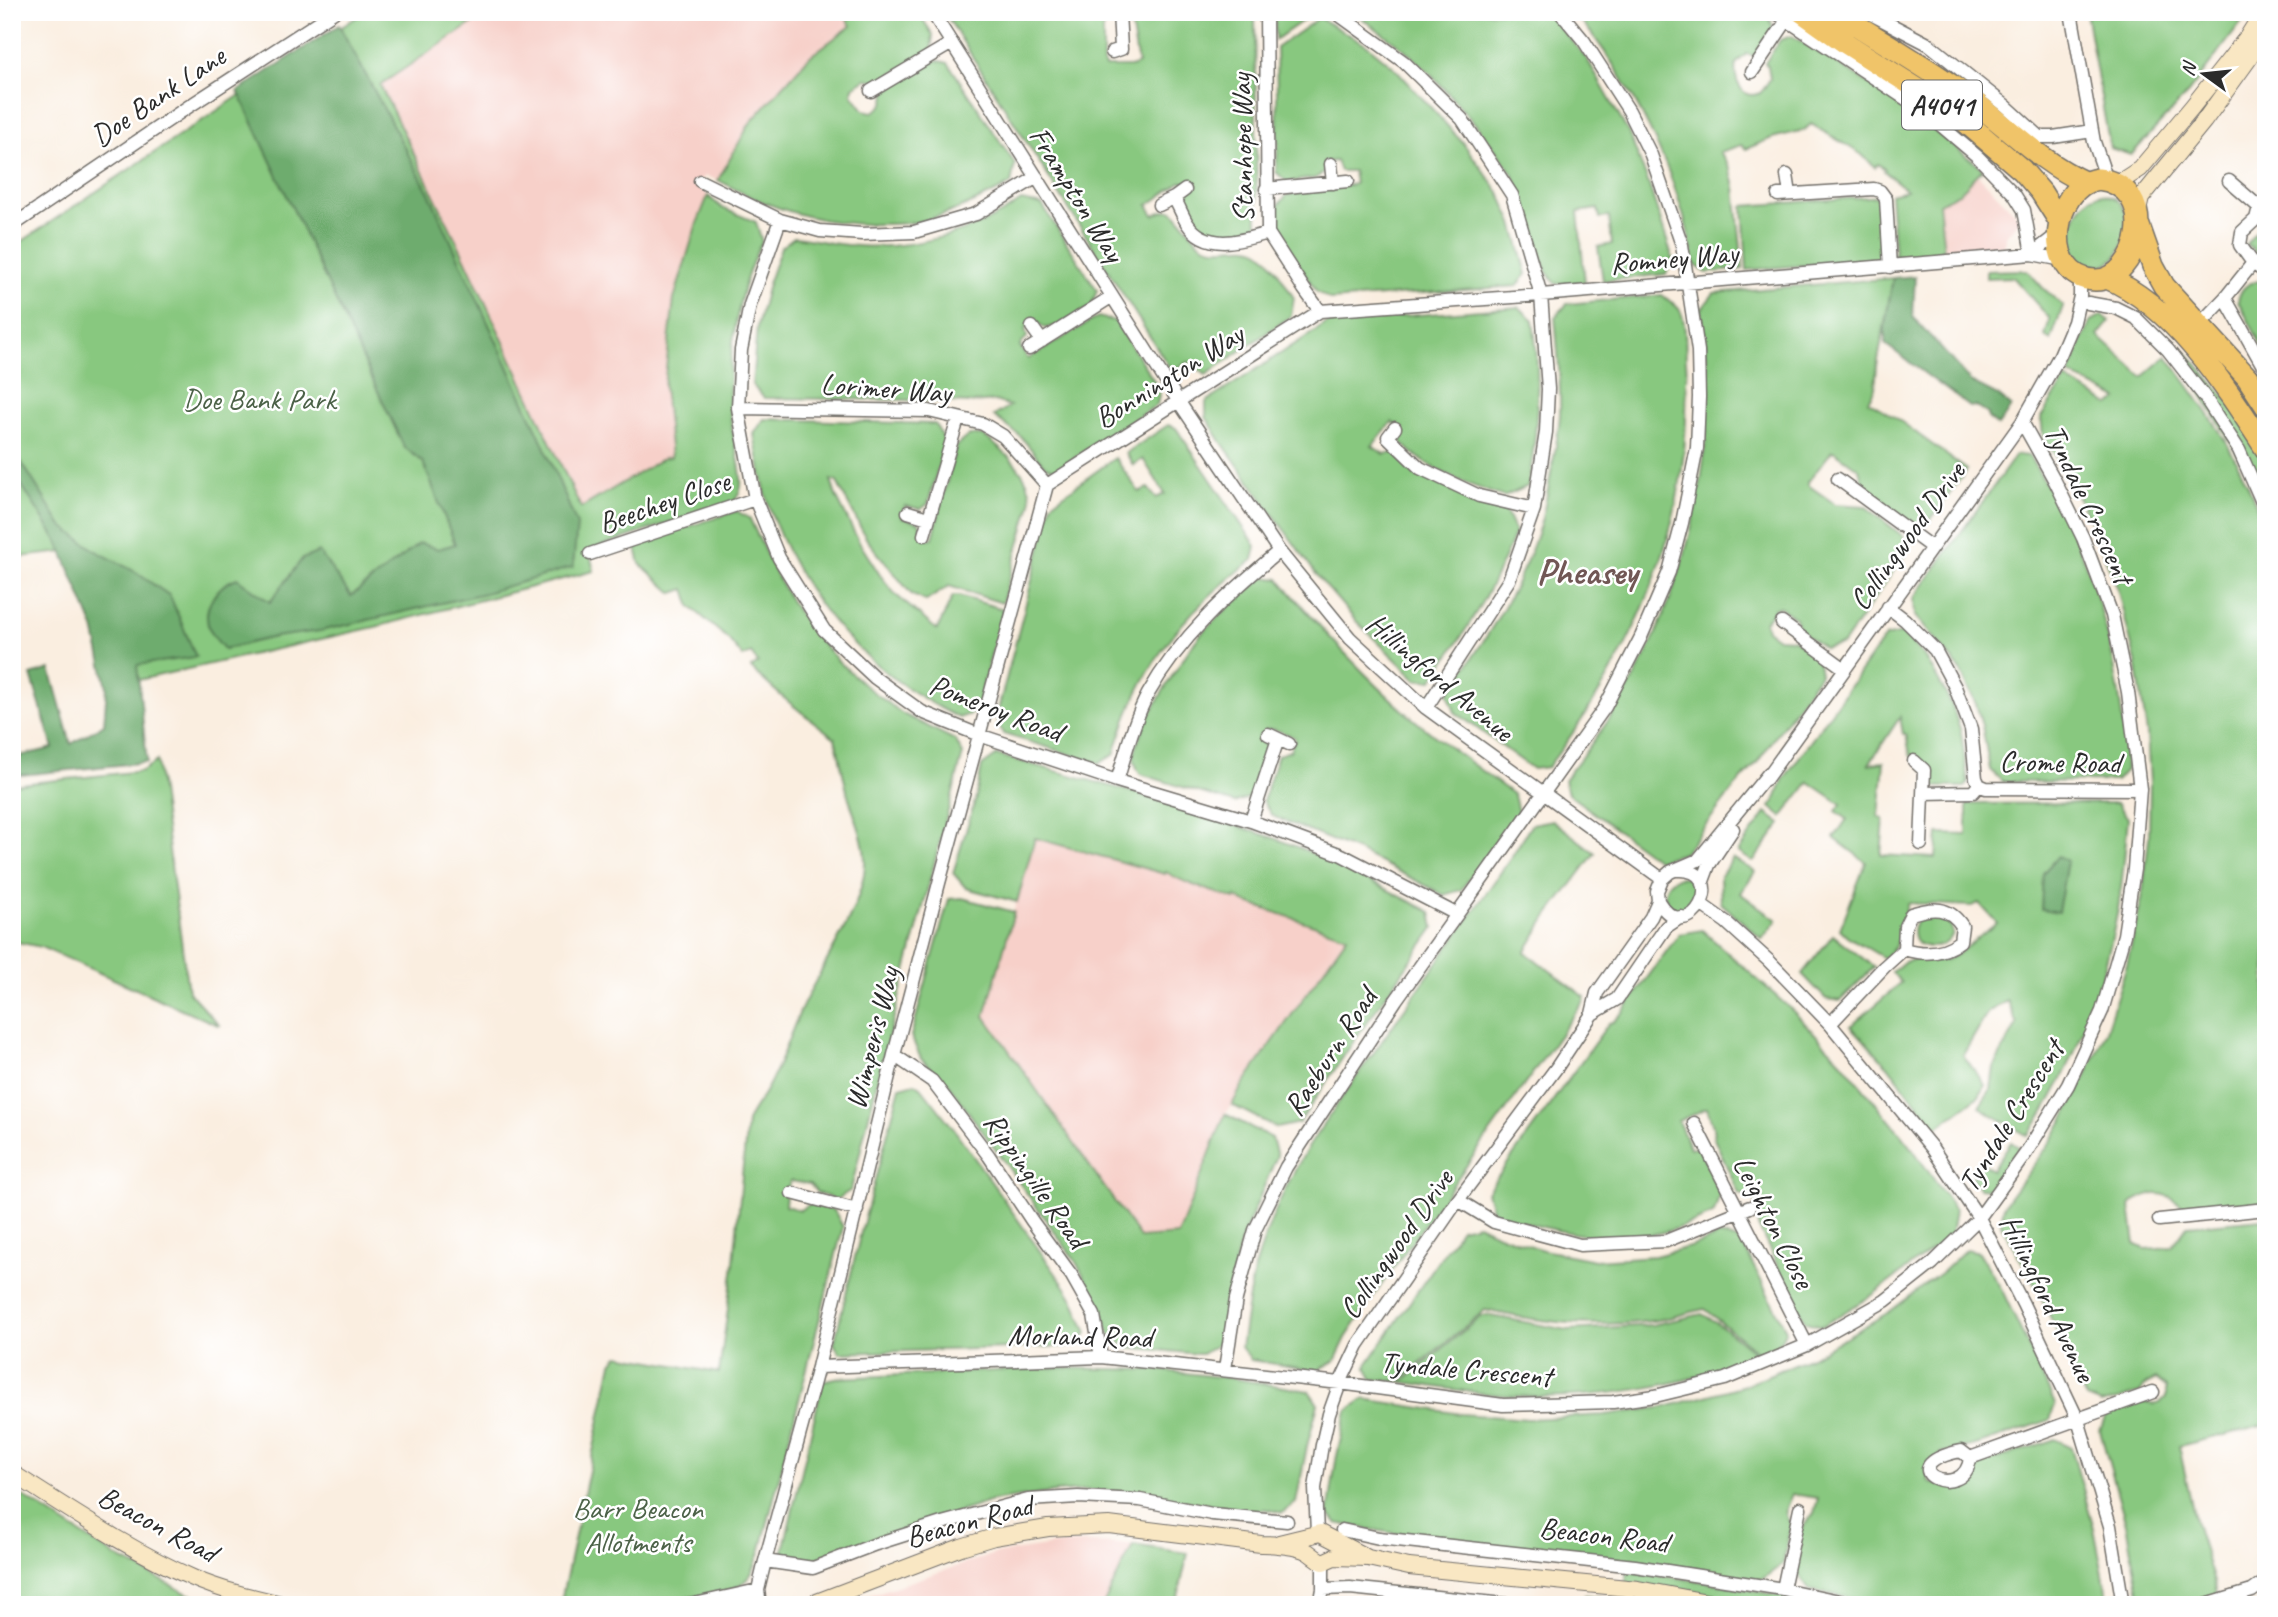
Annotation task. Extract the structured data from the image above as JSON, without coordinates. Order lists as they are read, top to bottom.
{
  "streets": {
    "highway": ["A4041"],
    "main road": ["Beacon Road"],
    "street": [
      "Doe Bank Lane",
      "Stanhope Way",
      "Frampton Way",
      "Romney Way",
      "Bonnington Way",
      "Lorimer Way",
      "Beechey Close",
      "Tyndale Crescent",
      "Collingwood Drive",
      "Hillingford Avenue",
      "Pomeroy Road",
      "Crome Road",
      "Wimperis Way",
      "Raeburn Road",
      "Rippingille Road",
      "Leighton Close",
      "Morland Road"
    ]
  },
  "crossings": [
    ["A4041", "Romney Way"],
    ["A4041", "Collingwood Drive"],
    ["Stanhope Way", "Romney Way"],
    ["Stanhope Way", "Bonnington Way"],
    ["Frampton Way", "Bonnington Way"],
    ["Frampton Way", "Hillingford Avenue"],
    ["Romney Way", "Bonnington Way"],
    ["Romney Way", "Collingwood Drive"],
    ["Romney Way", "Raeburn Road"],
    ["Bonnington Way", "Lorimer Way"],
    ["Bonnington Way", "Hillingford Avenue"],
    ["Bonnington Way", "Wimperis Way"],
    ["Lorimer Way", "Pomeroy Road"],
    ["Lorimer Way", "Wimperis Way"],
    ["Beechey Close", "Pomeroy Road"],
    ["Tyndale Crescent", "Collingwood Drive"],
    ["Tyndale Crescent", "Hillingford Avenue"],
    ["Tyndale Crescent", "Crome Road"],
    ["Tyndale Crescent", "Leighton Close"],
    ["Tyndale Crescent", "Morland Road"],
    ["Collingwood Drive", "Hillingford Avenue"],
    ["Collingwood Drive", "Morland Road"],
    ["Collingwood Drive", "Beacon Road"],
    ["Hillingford Avenue", "Raeburn Road"],
    ["Pomeroy Road", "Wimperis Way"],
    ["Pomeroy Road", "Raeburn Road"],
    ["Wimperis Way", "Rippingille Road"],
    ["Wimperis Way", "Morland Road"],
    ["Wimperis Way", "Beacon Road"],
    ["Raeburn Road", "Morland Road"],
    ["Rippingille Road", "Morland Road"]
  ],
  "districts": ["Pheasey"],
  "parks": ["Doe Bank Park", "Barr Beacon Allotments"],
  "north": "left"
}
